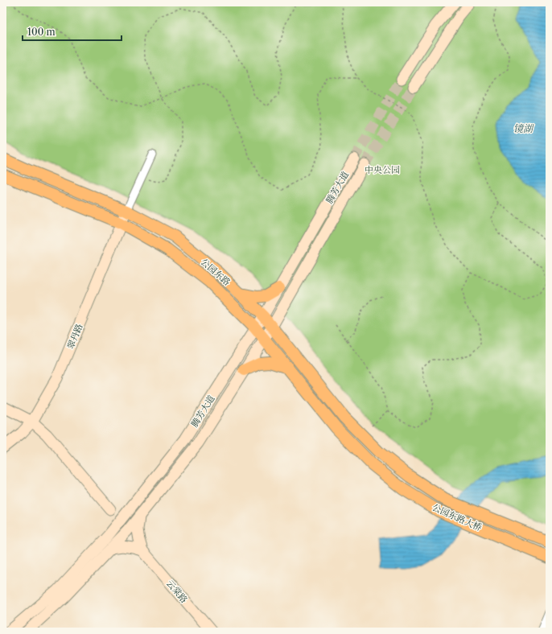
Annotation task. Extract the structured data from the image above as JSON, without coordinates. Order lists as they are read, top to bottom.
{
  "streets": {
    "main road": [
      "腾芳大道",
      "公园东路",
      "翠丹路",
      "公园东路大桥",
      "云棠路"
    ]
  },
  "crossings": [
    ["腾芳大道", "公园东路"],
    ["公园东路", "翠丹路"],
    ["公园东路", "公园东路大桥"]
  ],
  "water": ["镜湖"],
  "parks": ["中央公园"],
  "scale_bar": "100 m"
}
